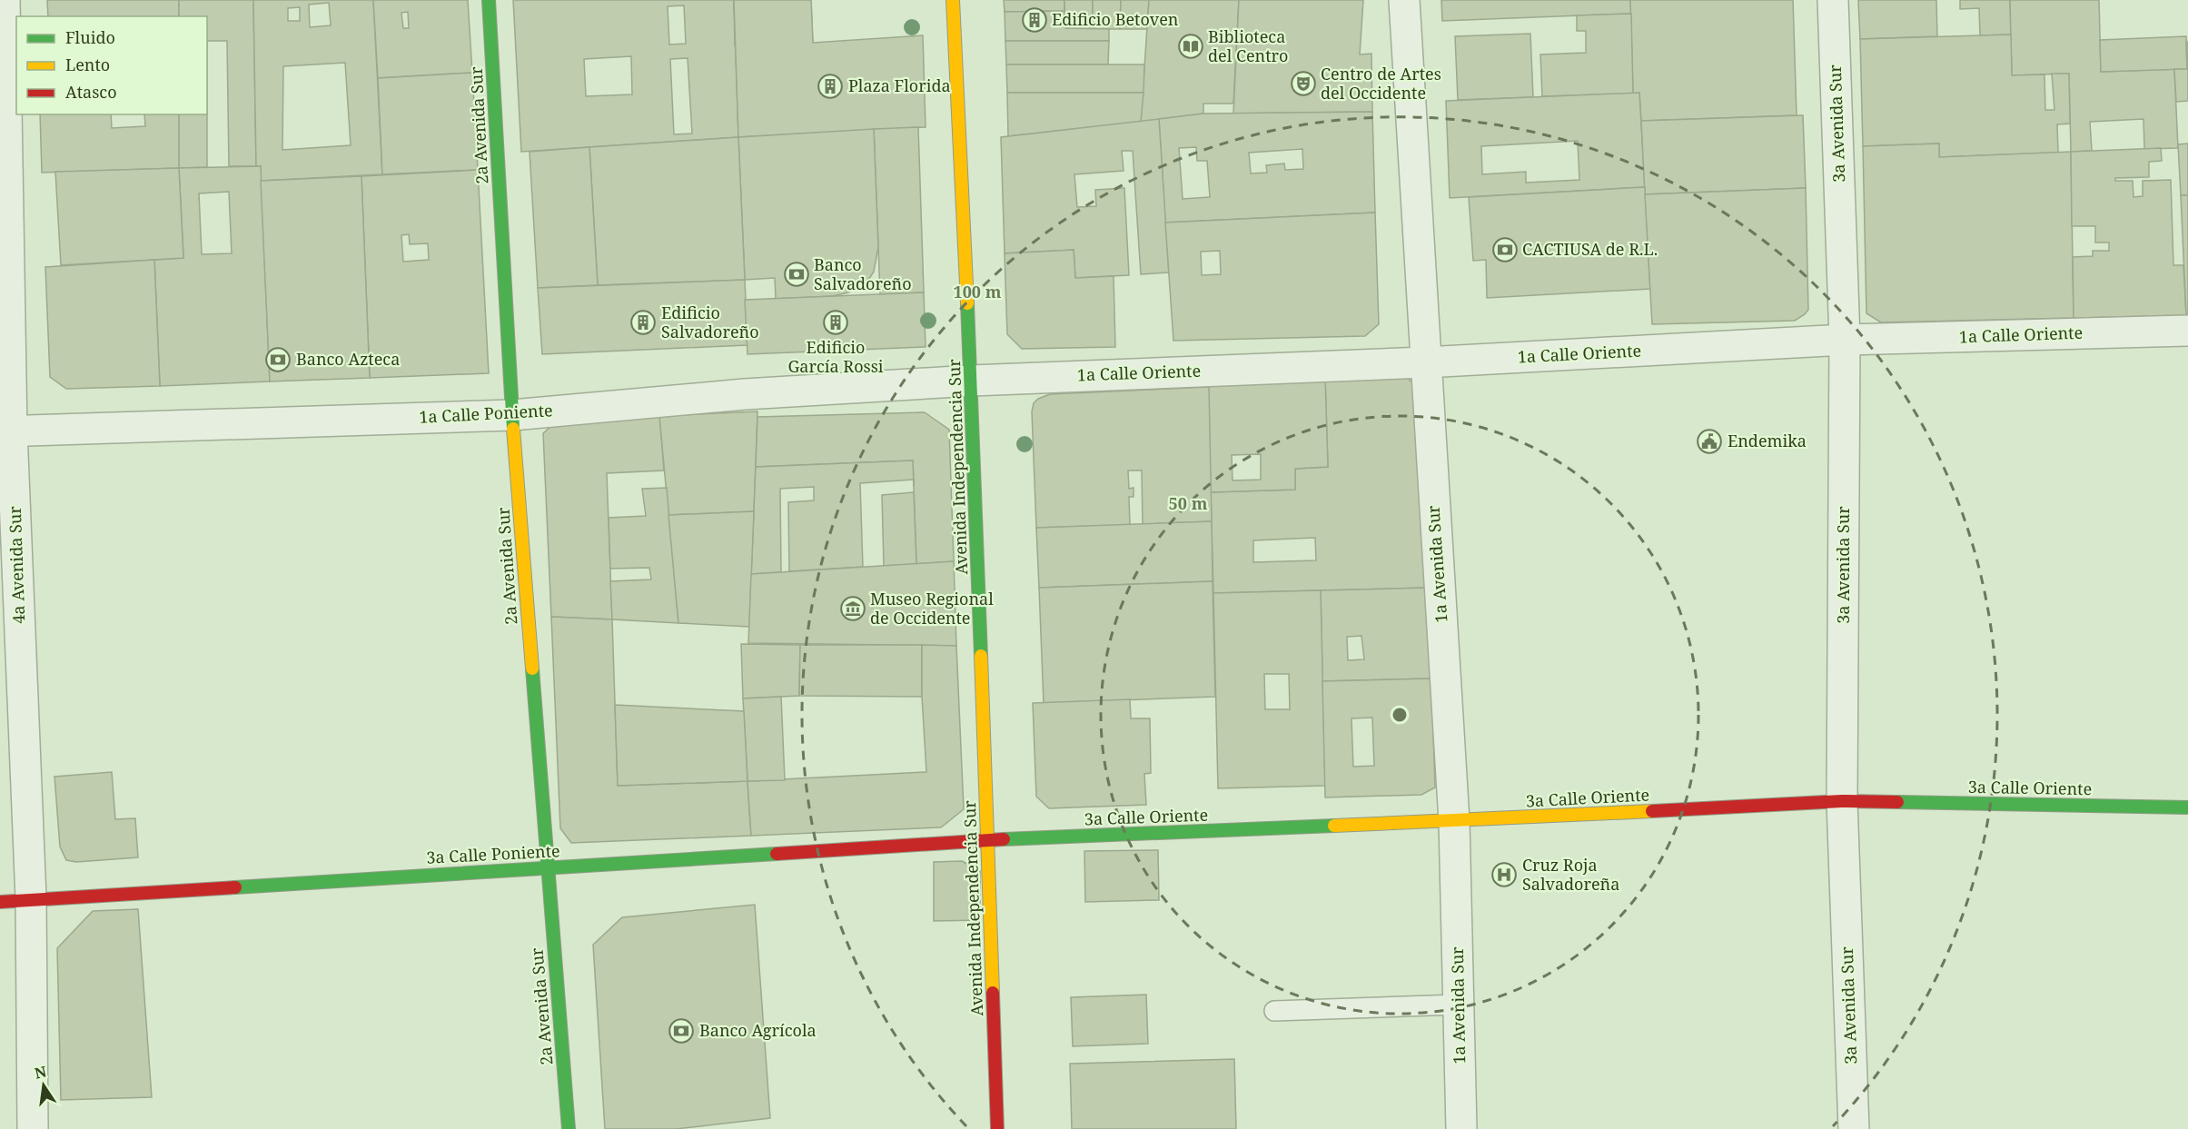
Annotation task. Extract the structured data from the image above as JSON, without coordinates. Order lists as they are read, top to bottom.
{
  "streets": {
    "main road": [
      "2a Avenida Sur",
      "Avenida Independencia Sur",
      "3a Calle Oriente",
      "3a Calle Poniente"
    ],
    "street": [
      "3a Avenida Sur",
      "1a Calle Oriente",
      "1a Calle Poniente",
      "1a Avenida Sur",
      "4a Avenida Sur"
    ]
  },
  "crossings": [
    ["3a Avenida Sur", "1a Calle Oriente"],
    ["3a Avenida Sur", "3a Calle Oriente"],
    ["2a Avenida Sur", "1a Calle Poniente"],
    ["2a Avenida Sur", "3a Calle Poniente"],
    ["1a Calle Oriente", "1a Calle Poniente"],
    ["1a Calle Oriente", "Avenida Independencia Sur"],
    ["1a Calle Oriente", "1a Avenida Sur"],
    ["1a Calle Poniente", "Avenida Independencia Sur"],
    ["1a Calle Poniente", "4a Avenida Sur"],
    ["Avenida Independencia Sur", "3a Calle Oriente"],
    ["Avenida Independencia Sur", "3a Calle Poniente"],
    ["1a Avenida Sur", "3a Calle Oriente"],
    ["4a Avenida Sur", "3a Calle Poniente"],
    ["3a Calle Oriente", "3a Calle Poniente"]
  ],
  "places": {
    "building": [
      "Edificio Betoven",
      "Plaza Florida",
      "Edificio Salvadoreño",
      "Edificio García Rossi"
    ],
    "library": ["Biblioteca del Centro"],
    "theatre": ["Centro de Artes del Occidente"],
    "bank": [
      "CACTIUSA de R.L.",
      "Banco Salvadoreño",
      "Banco Azteca",
      "Banco Agrícola"
    ],
    "public building": ["Endemika"],
    "museum": ["Museo Regional de Occidente"],
    "hospital": ["Cruz Roja Salvadoreña"]
  },
  "legend": ["Fluido", "Lento", "Atasco"],
  "north": "top",
  "rings": ["100 m", "50 m"]
}
